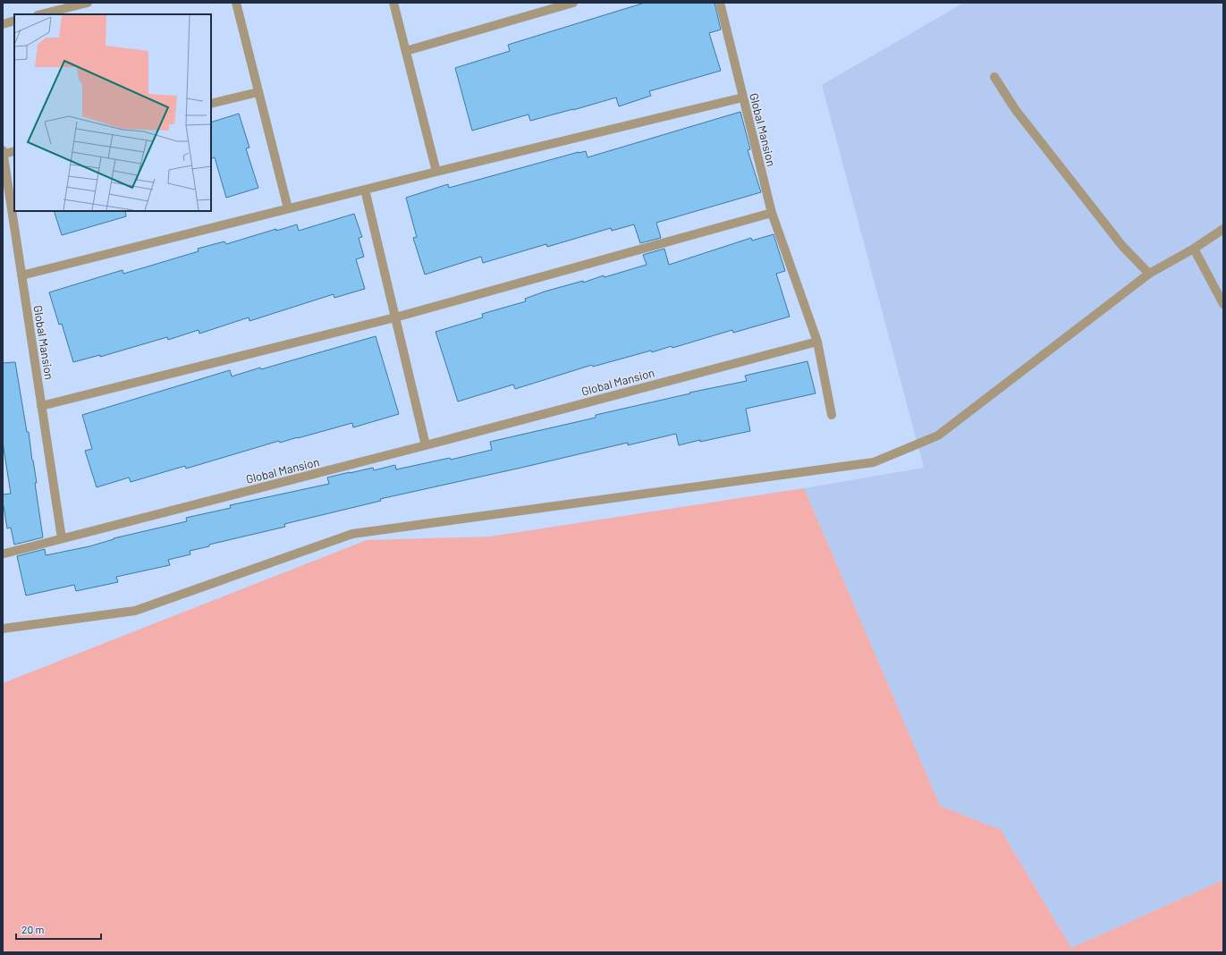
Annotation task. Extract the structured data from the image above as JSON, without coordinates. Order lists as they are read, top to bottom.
{
  "streets": {
    "street": ["Global Mansion"]
  },
  "scale_bar": "20 m"
}
